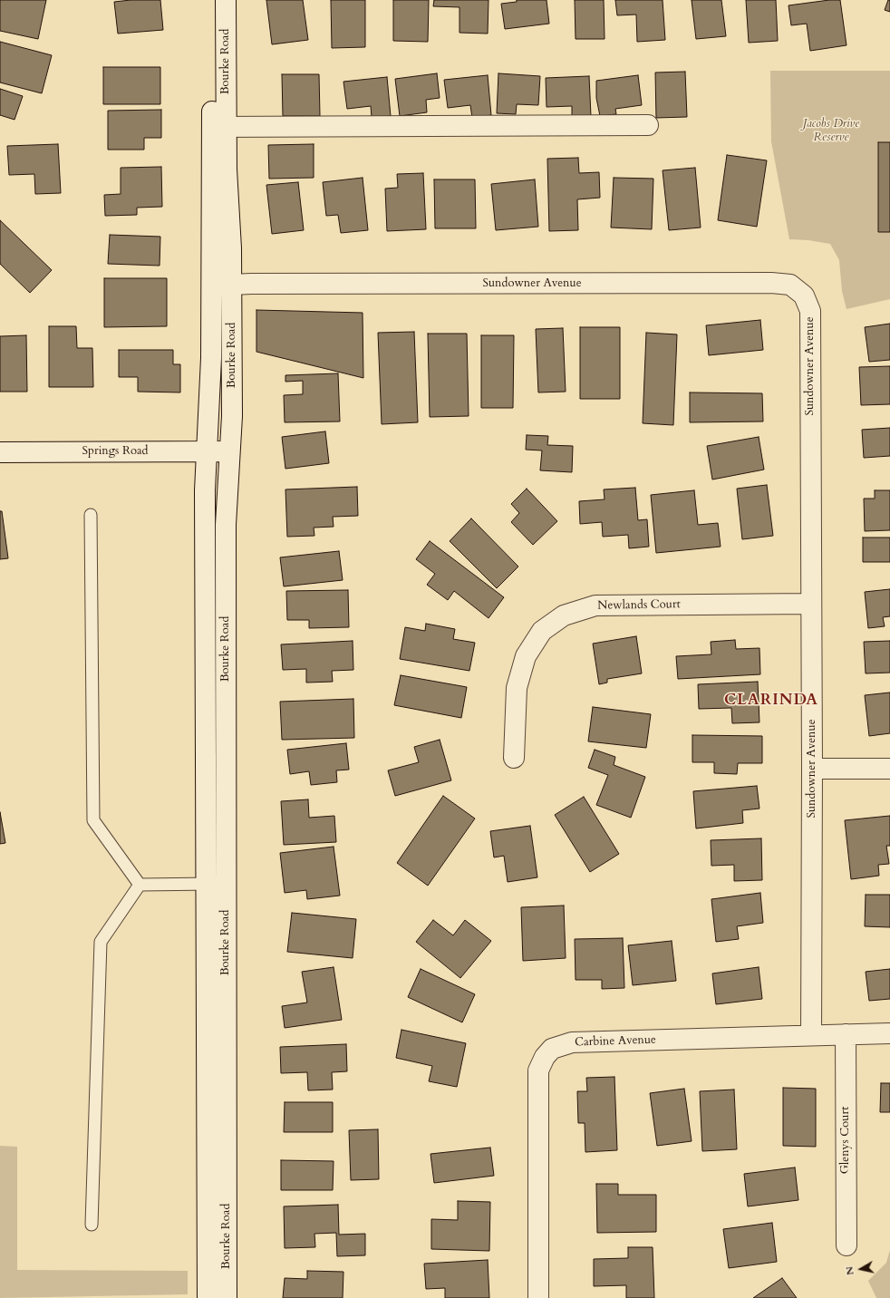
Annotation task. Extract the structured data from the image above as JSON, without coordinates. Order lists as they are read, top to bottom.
{
  "streets": {
    "street": [
      "Bourke Road",
      "Sundowner Avenue",
      "Springs Road",
      "Newlands Court",
      "Carbine Avenue",
      "Glenys Court"
    ]
  },
  "crossings": [
    ["Bourke Road", "Sundowner Avenue"],
    ["Bourke Road", "Springs Road"],
    ["Sundowner Avenue", "Newlands Court"],
    ["Sundowner Avenue", "Carbine Avenue"],
    ["Carbine Avenue", "Glenys Court"]
  ],
  "districts": ["CLARINDA"],
  "parks": ["Jacobs Drive Reserve"],
  "north": "left"
}
